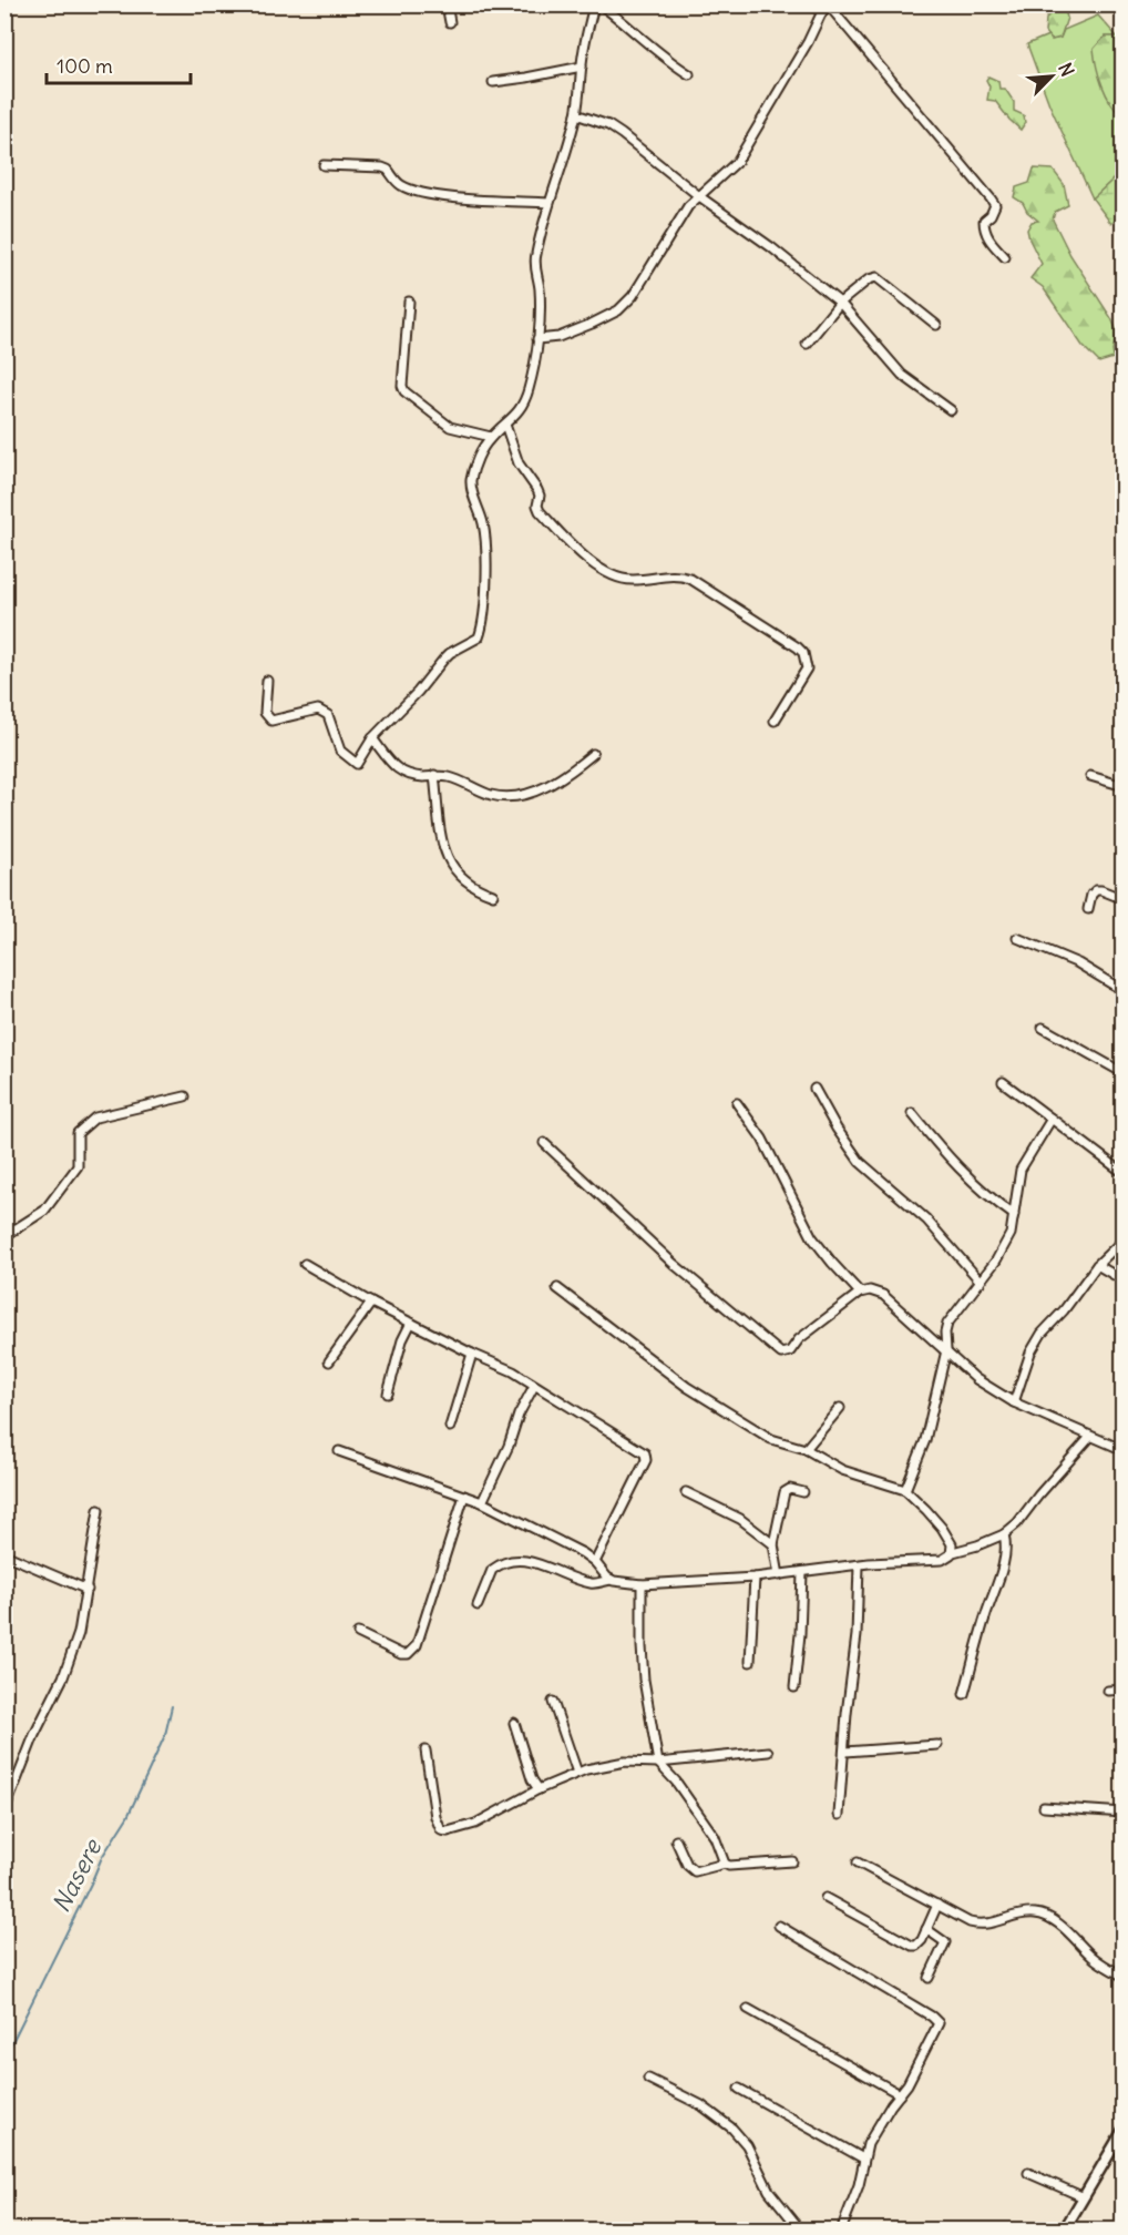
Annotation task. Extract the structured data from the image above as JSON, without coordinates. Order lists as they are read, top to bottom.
{
  "water": ["Nasere"],
  "scale_bar": "100 m",
  "north": "top right"
}
